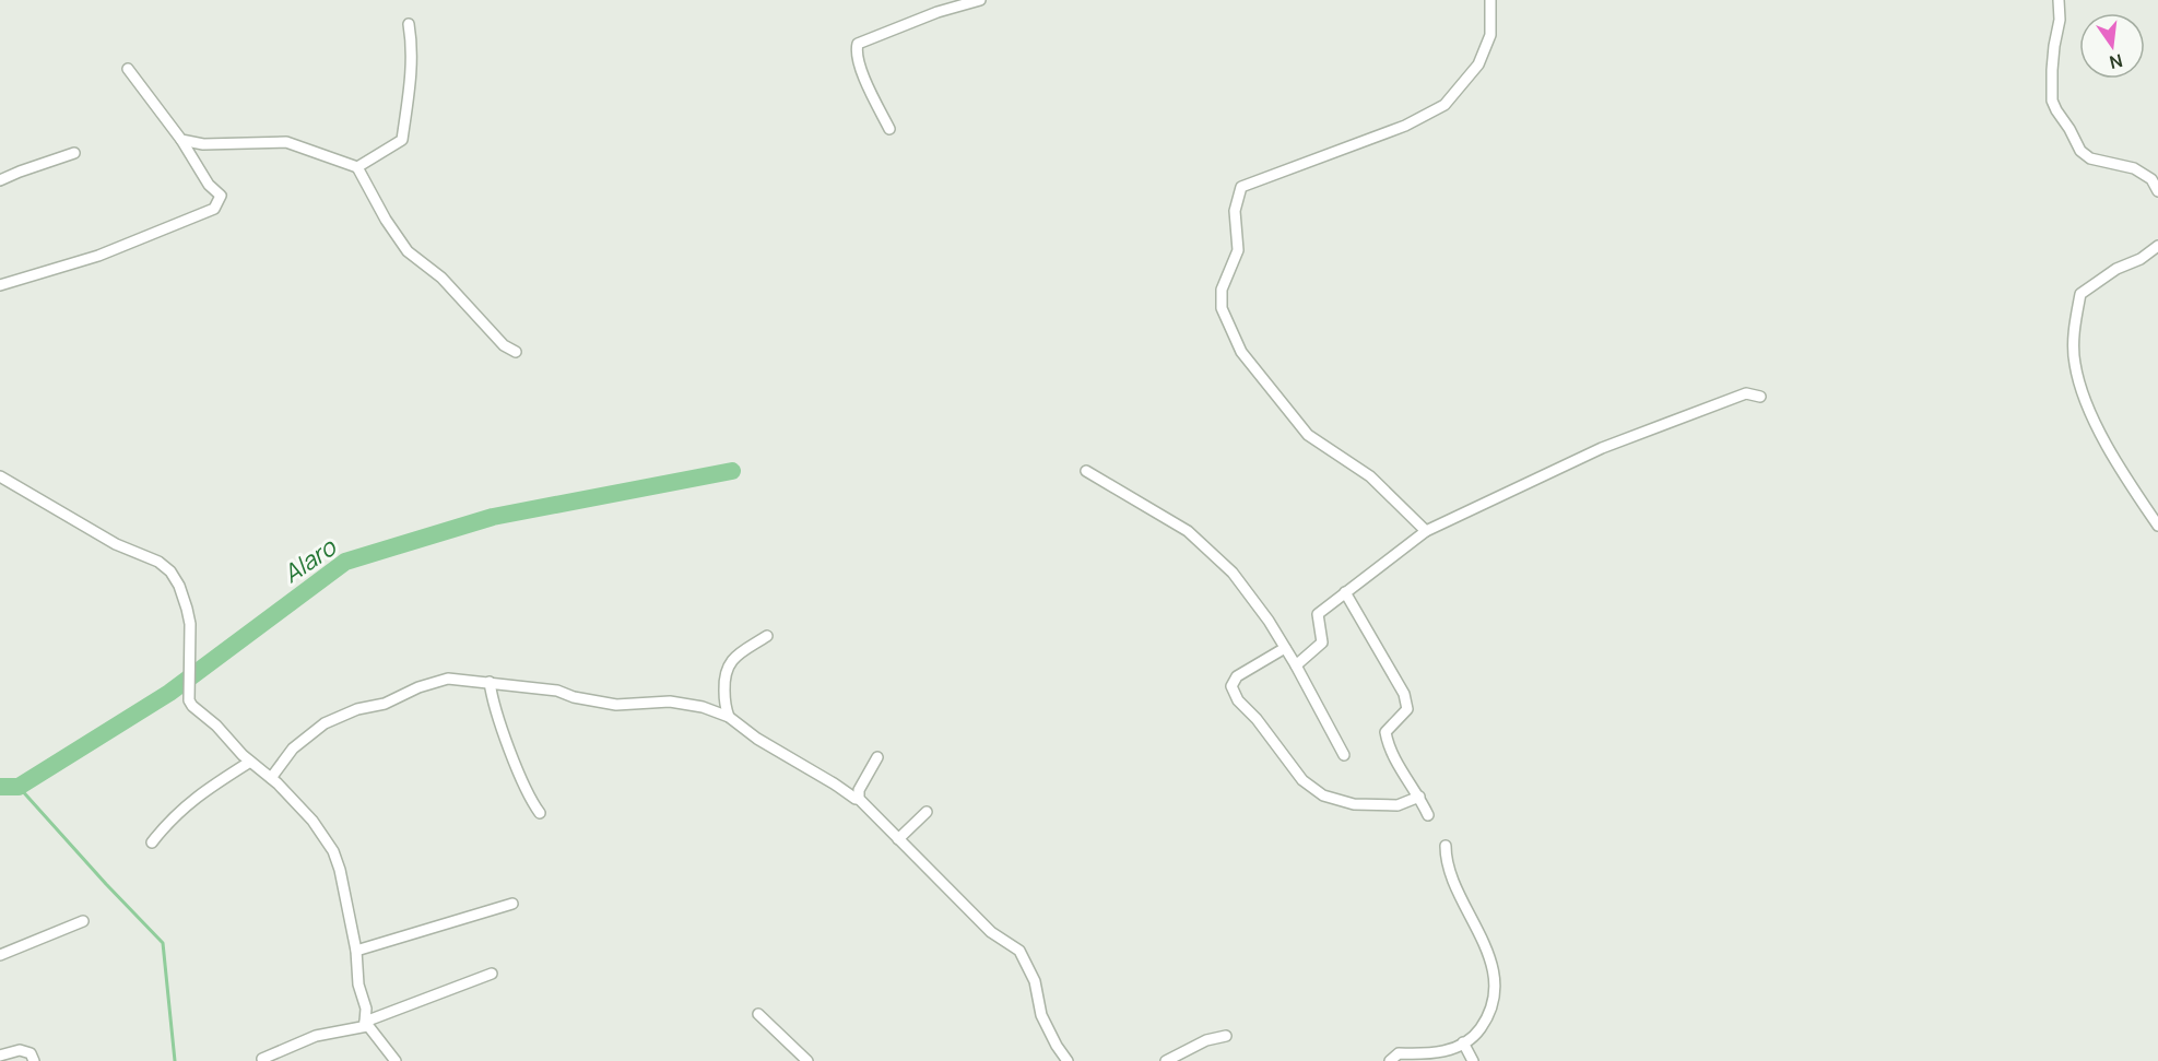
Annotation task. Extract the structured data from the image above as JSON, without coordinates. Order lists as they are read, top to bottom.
{
  "water": ["Alaro"],
  "north": "bottom"
}
